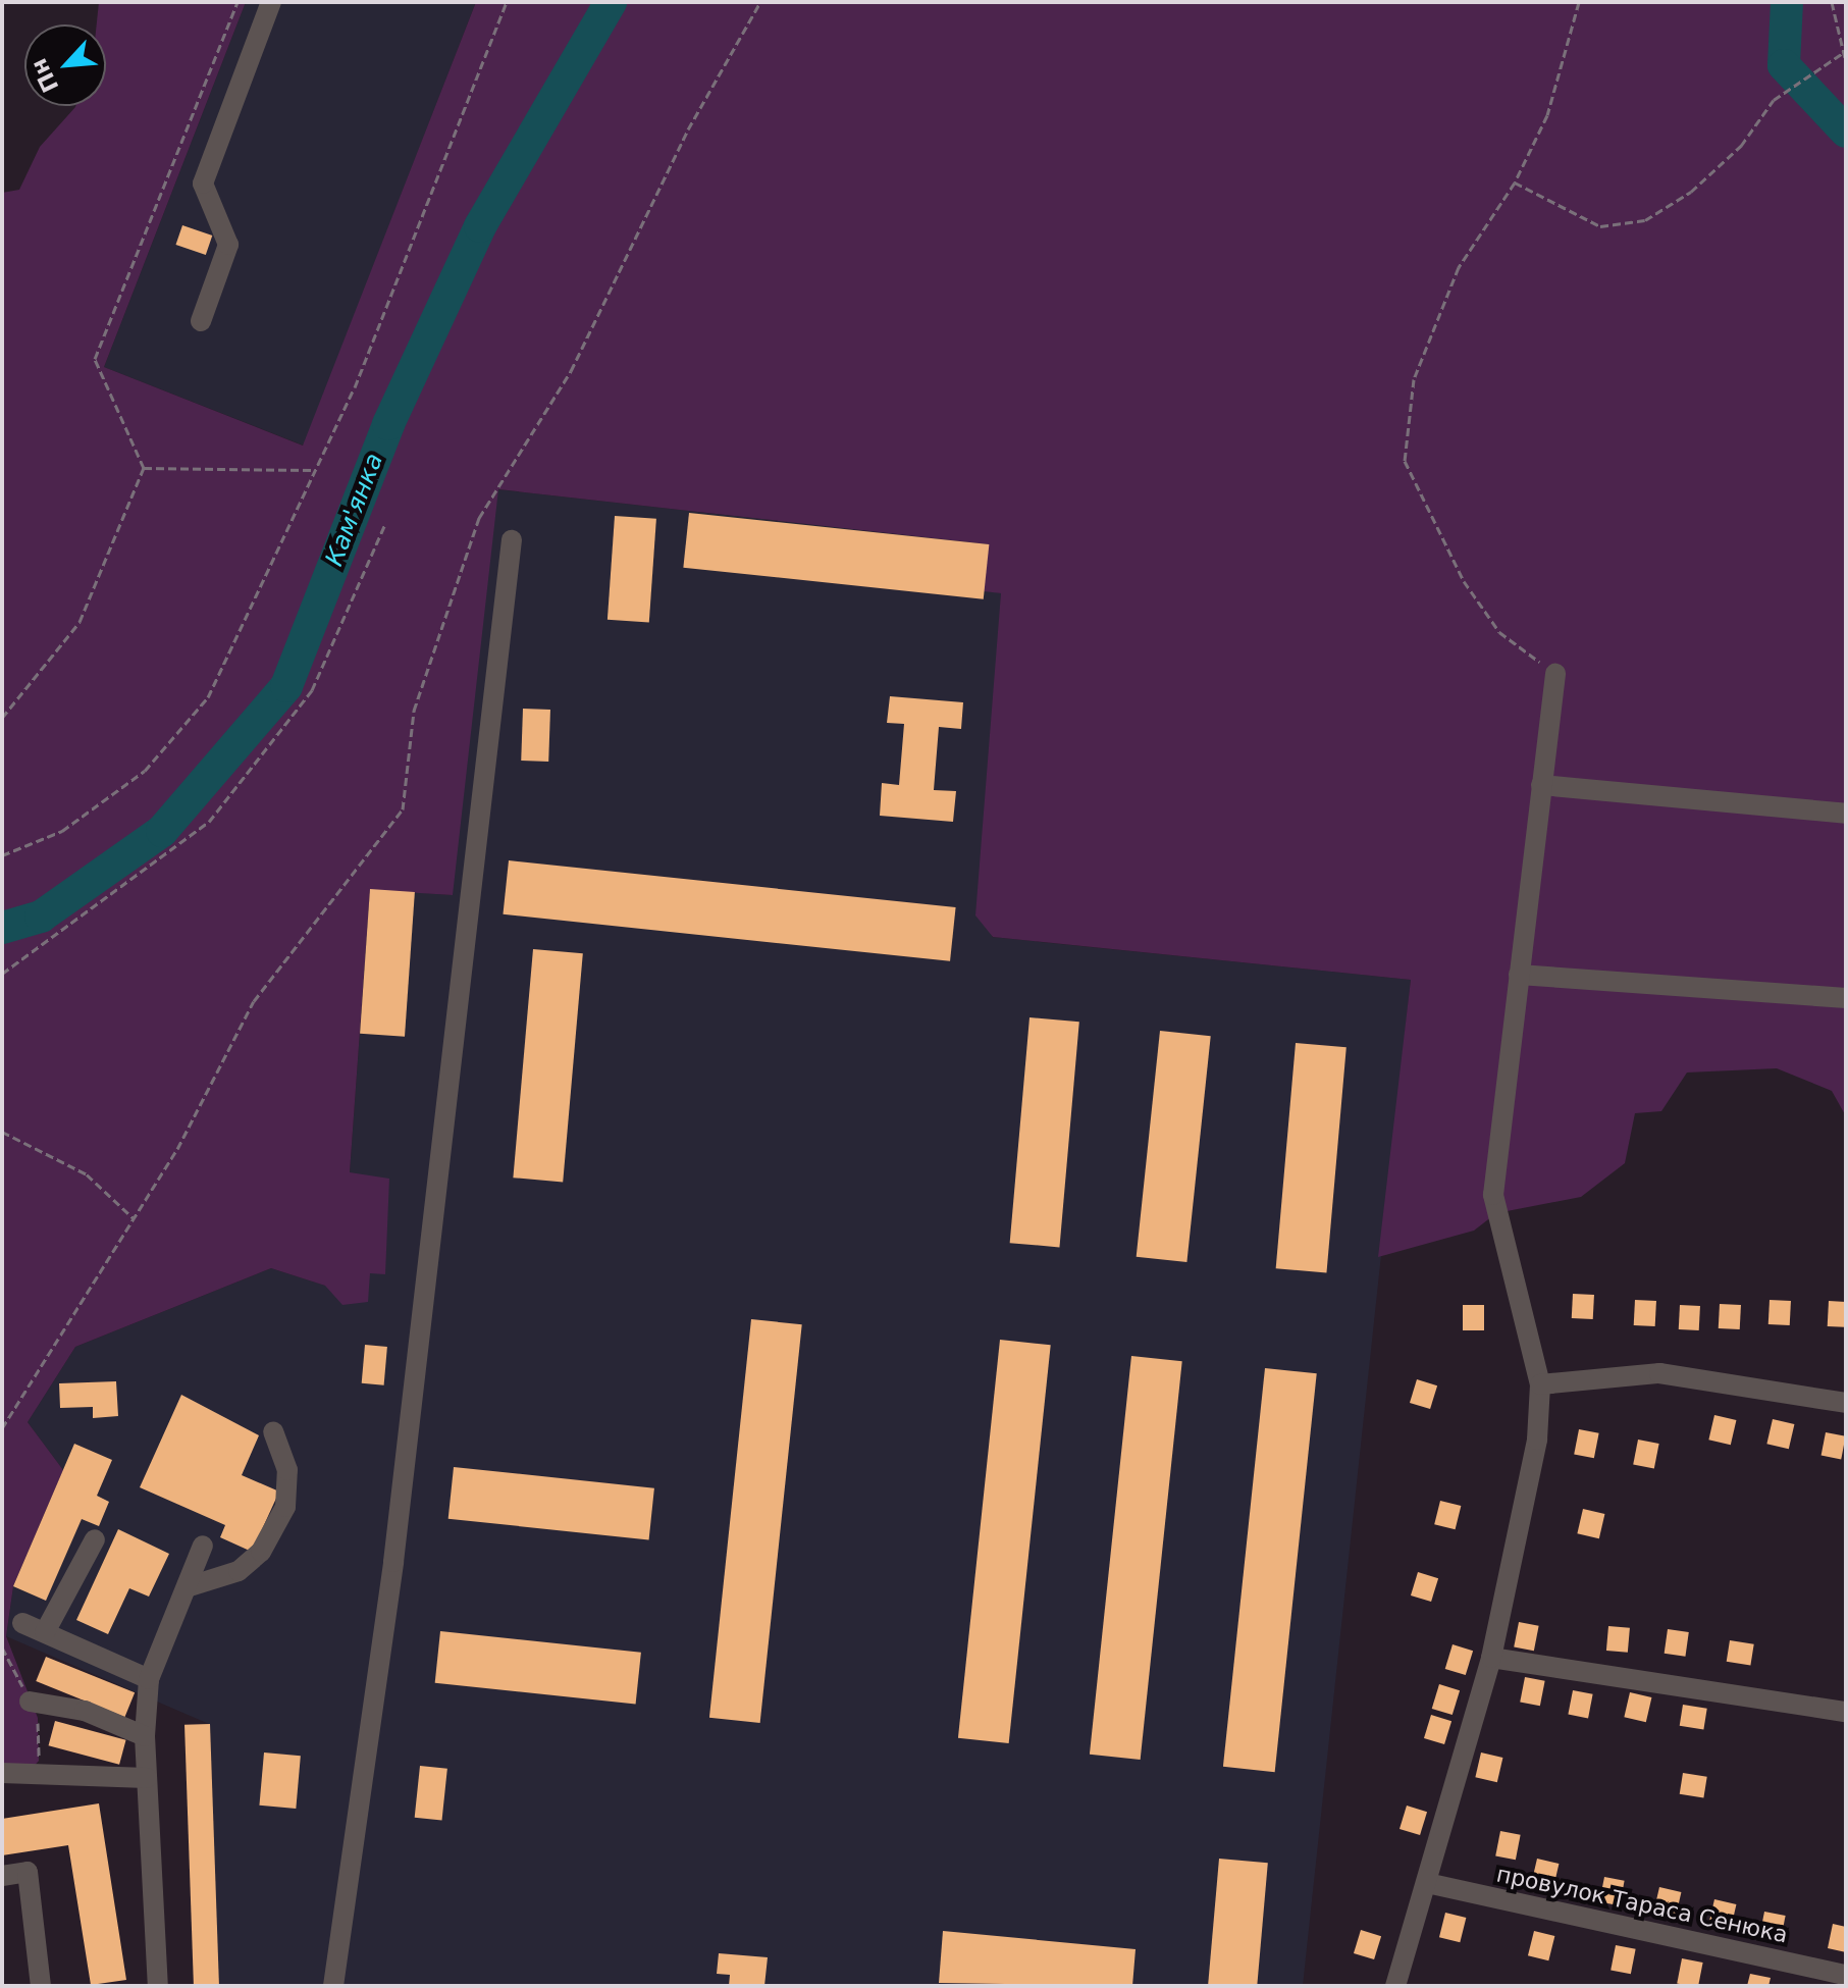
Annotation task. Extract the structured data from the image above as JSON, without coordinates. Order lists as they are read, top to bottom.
{
  "streets": {
    "street": ["провулок Тараса Сенюка"]
  },
  "water": ["Кам'янка"],
  "north": "bottom left"
}
